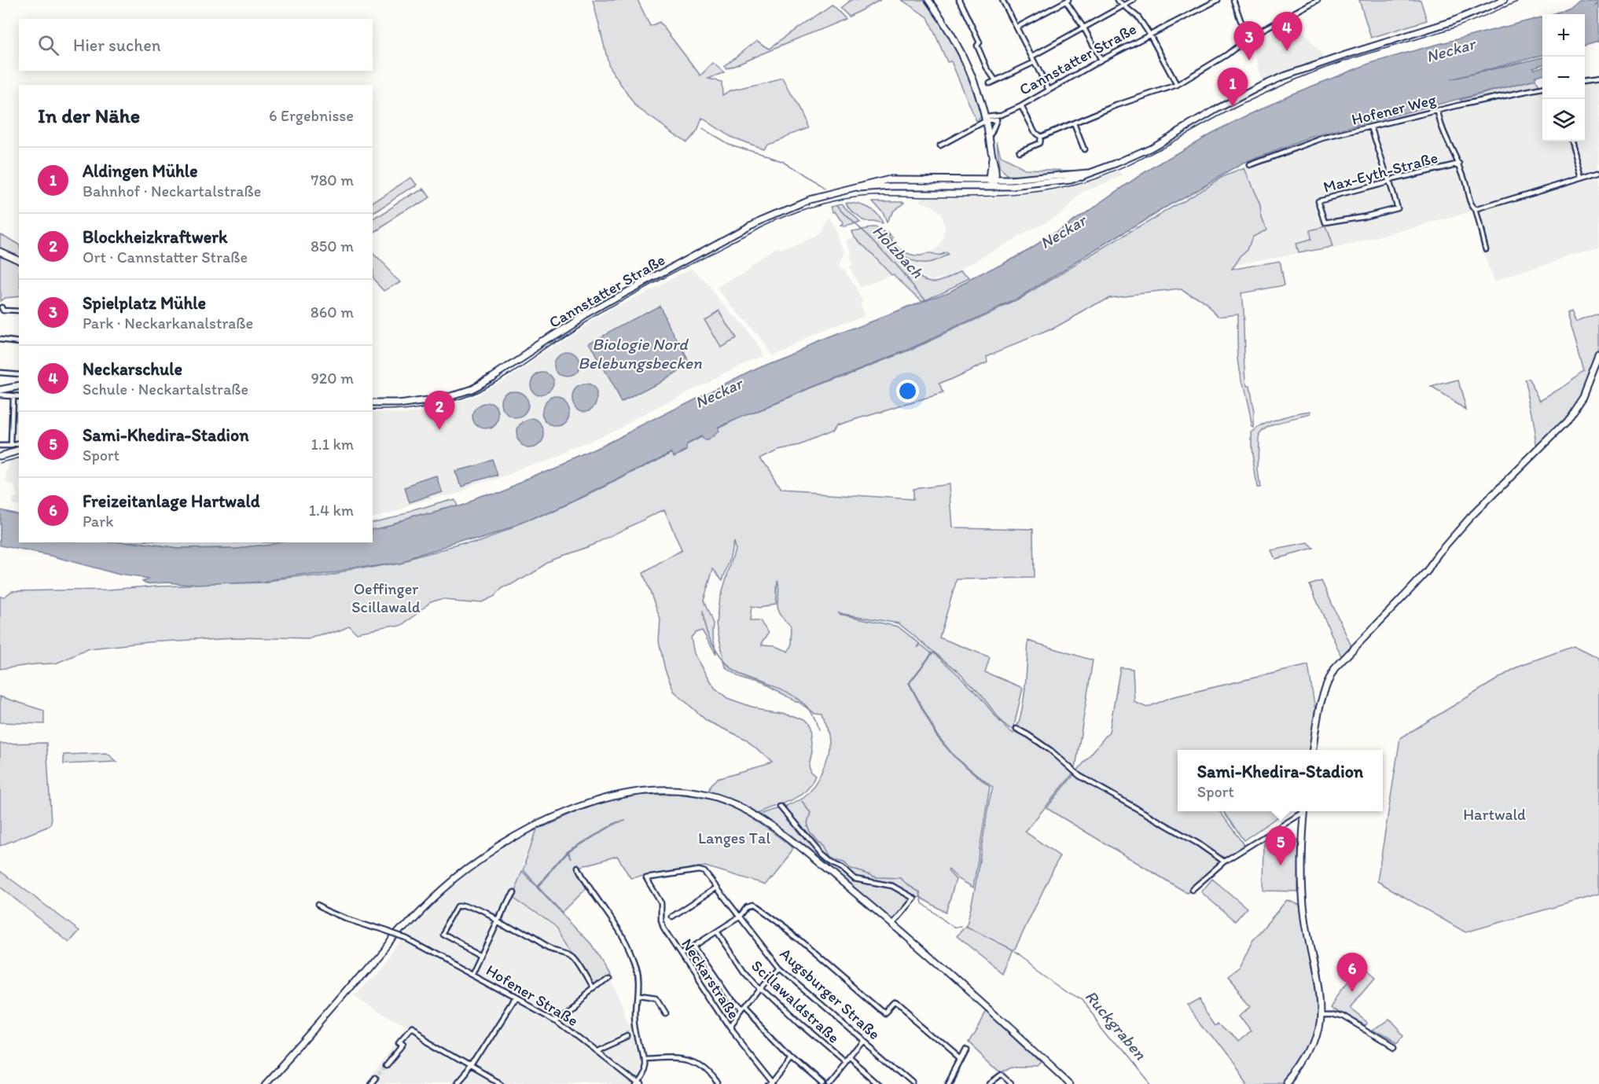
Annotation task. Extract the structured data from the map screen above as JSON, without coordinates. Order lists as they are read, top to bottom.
{
  "streets": {
    "main road": ["Cannstatter Straße"],
    "street": [
      "Hofener Weg",
      "Max-Eyth-Straße",
      "Neckarstraße",
      "Augsburger Straße",
      "Hofener Straße",
      "Scillawaldstraße"
    ]
  },
  "crossings": [
    ["Neckarstraße", "Augsburger Straße"]
  ],
  "water": [
    "Neckar",
    "Holzbach",
    "Biologie Nord Belebungsbecken",
    "Ruckgraben"
  ],
  "parks": ["Oeffinger Scillawald", "Hartwald", "Langes Tal"],
  "page": {
    "pins": [
      "4",
      "3",
      "1",
      "2",
      "5",
      "6"
    ],
    "map_buttons": ["+", "−"],
    "search": "Hier suchen",
    "heading": ["In der Nähe", "6 Ergebnisse"],
    "list": [
      {
        "mark": "1",
        "name": "Aldingen Mühle",
        "note": "Bahnhof · Neckartalstraße",
        "value": "780 m"
      },
      {
        "mark": "2",
        "name": "Blockheizkraftwerk",
        "note": "Ort · Cannstatter Straße",
        "value": "850 m"
      },
      {
        "mark": "3",
        "name": "Spielplatz Mühle",
        "note": "Park · Neckarkanalstraße",
        "value": "860 m"
      },
      {
        "mark": "4",
        "name": "Neckarschule",
        "note": "Schule · Neckartalstraße",
        "value": "920 m"
      },
      {
        "mark": "5",
        "name": "Sami-Khedira-Stadion",
        "note": "Sport",
        "value": "1.1 km"
      },
      {
        "mark": "6",
        "name": "Freizeitanlage Hartwald",
        "note": "Park",
        "value": "1.4 km"
      }
    ],
    "popup": ["Sami-Khedira-Stadion", "Sport"]
  }
}
